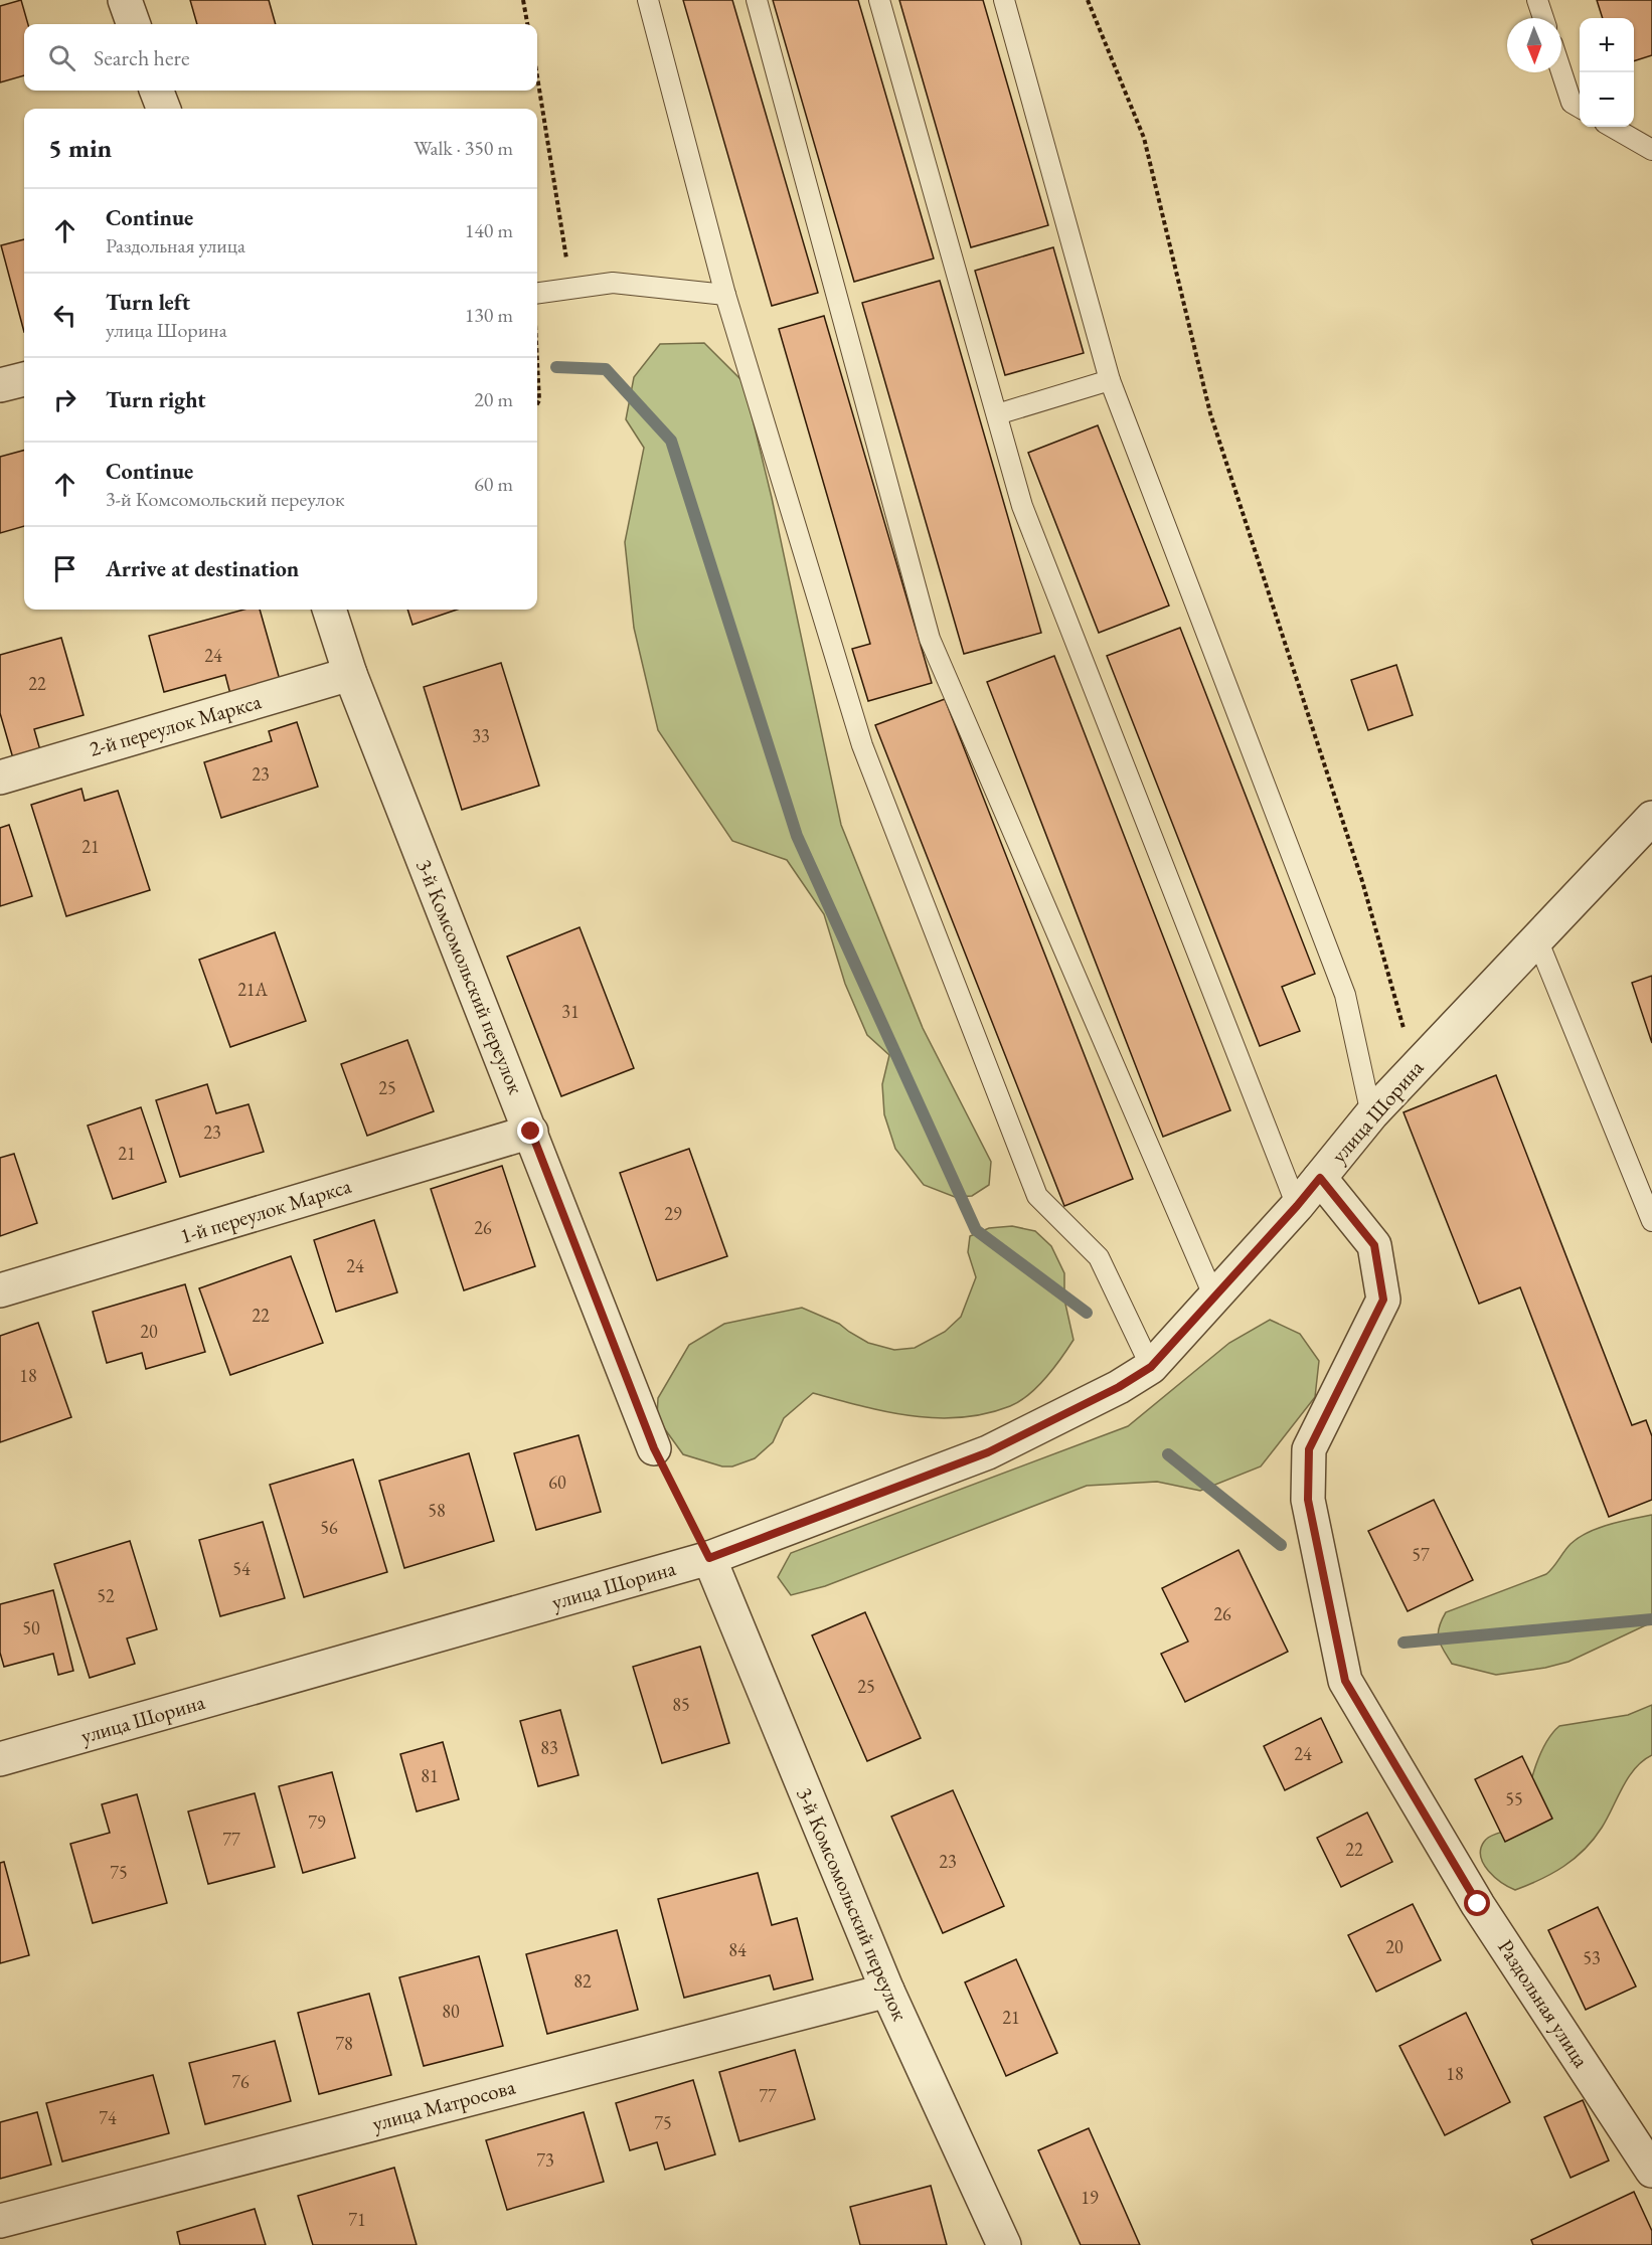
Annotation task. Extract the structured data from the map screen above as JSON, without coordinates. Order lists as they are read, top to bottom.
{
  "streets": {
    "street": [
      "2-й переулок Маркса",
      "3-й Комсомольский переулок",
      "улица Шорина",
      "1-й переулок Маркса",
      "Раздольная улица",
      "улица Матросова"
    ]
  },
  "crossings": [
    ["2-й переулок Маркса", "3-й Комсомольский переулок"],
    ["3-й Комсомольский переулок", "улица Шорина"],
    ["3-й Комсомольский переулок", "1-й переулок Маркса"],
    ["3-й Комсомольский переулок", "улица Матросова"],
    ["улица Шорина", "Раздольная улица"]
  ],
  "house_numbers": [
    "24",
    "22",
    "33",
    "23",
    "21",
    "21А",
    "31",
    "25",
    "23",
    "21",
    "29",
    "26",
    "24",
    "22",
    "20",
    "18",
    "60",
    "58",
    "56",
    "57",
    "54",
    "52",
    "26",
    "50",
    "25",
    "85",
    "83",
    "24",
    "81",
    "55",
    "79",
    "77",
    "22",
    "23",
    "75",
    "20",
    "84",
    "53",
    "82",
    "80",
    "21",
    "78",
    "18",
    "76",
    "77",
    "74",
    "75",
    "73",
    "19",
    "71"
  ],
  "north": "bottom",
  "page": {
    "map_buttons": ["+", "−"],
    "search": "Search here",
    "heading": ["5 min", "Walk · 350 m"],
    "list": [
      ["Continue", "Раздольная улица", "140 m"],
      ["Turn left", "улица Шорина", "130 m"],
      ["Turn right", "20 m"],
      ["Continue", "3-й Комсомольский переулок", "60 m"],
      "Arrive at destination"
    ]
  }
}
